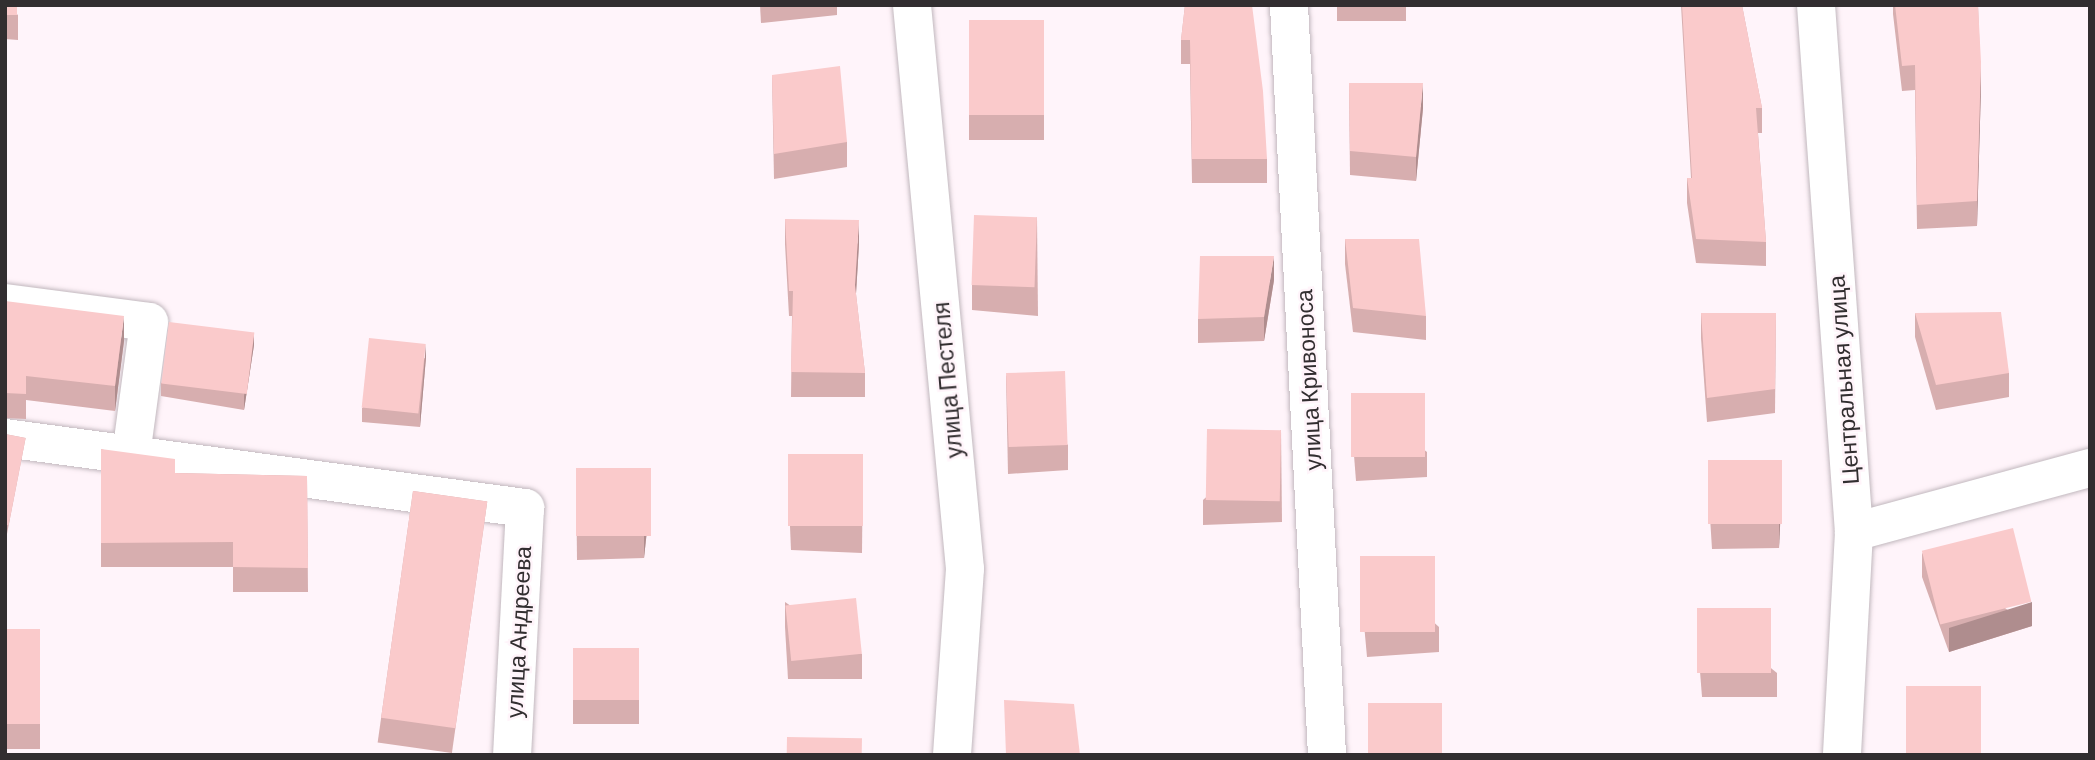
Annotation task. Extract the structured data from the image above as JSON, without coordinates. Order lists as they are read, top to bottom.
{
  "streets": {
    "street": [
      "улица Пестеля",
      "улица Кривоноса",
      "Центральная улица",
      "улица Андреева"
    ]
  }
}
